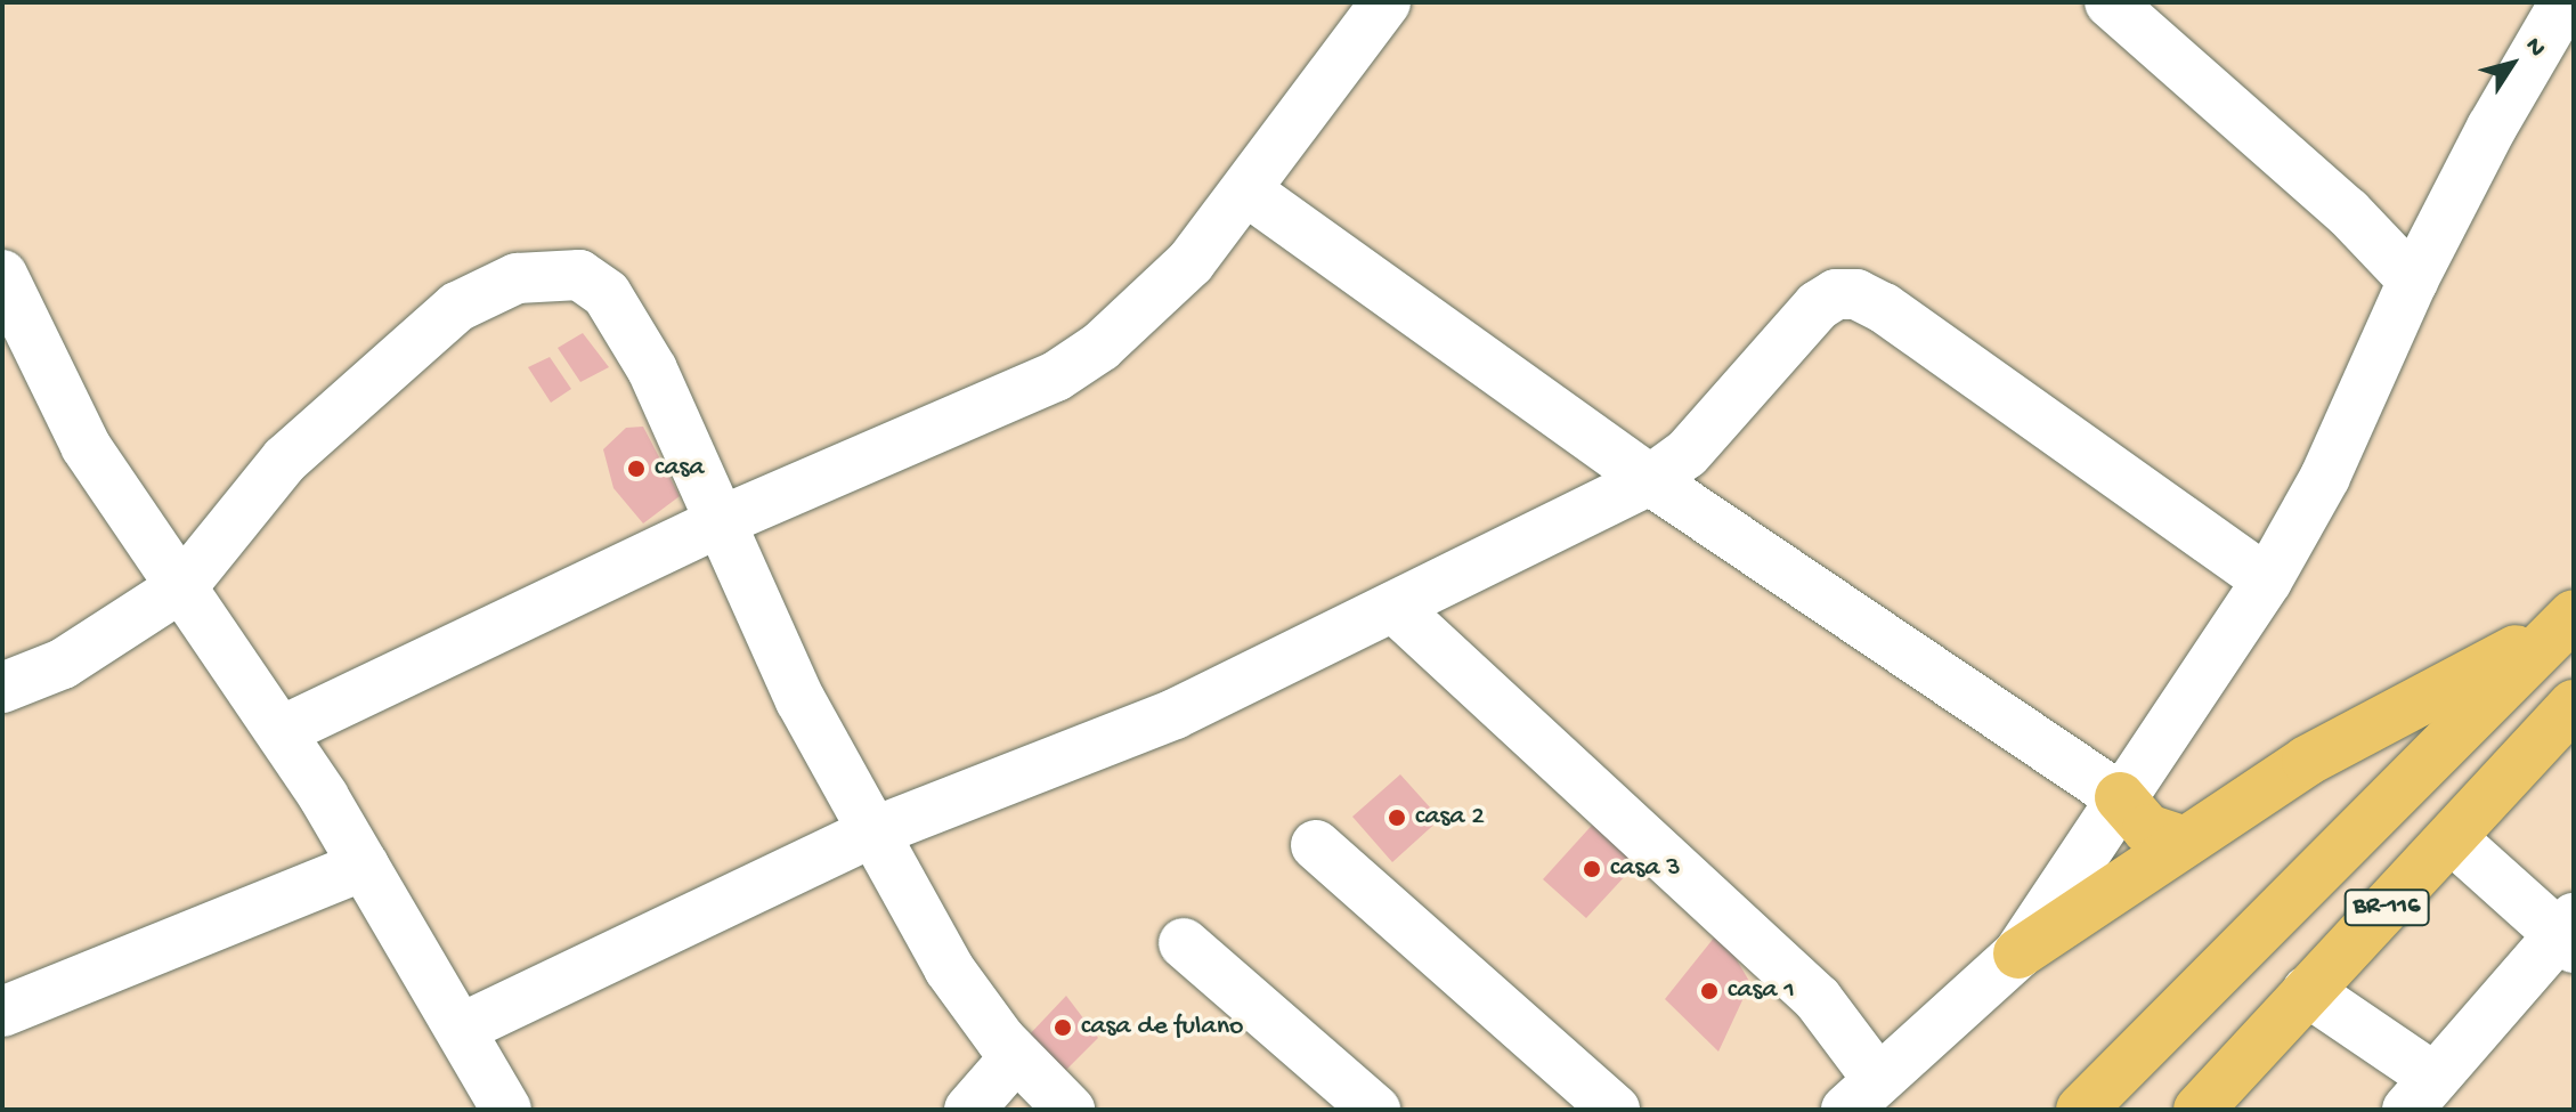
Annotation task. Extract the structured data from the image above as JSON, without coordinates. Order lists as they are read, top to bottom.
{
  "streets": {
    "highway": ["BR-116"]
  },
  "places": [
    "casa",
    "casa 2",
    "casa 3",
    "casa 1",
    "casa de fulano"
  ],
  "north": "top right"
}
